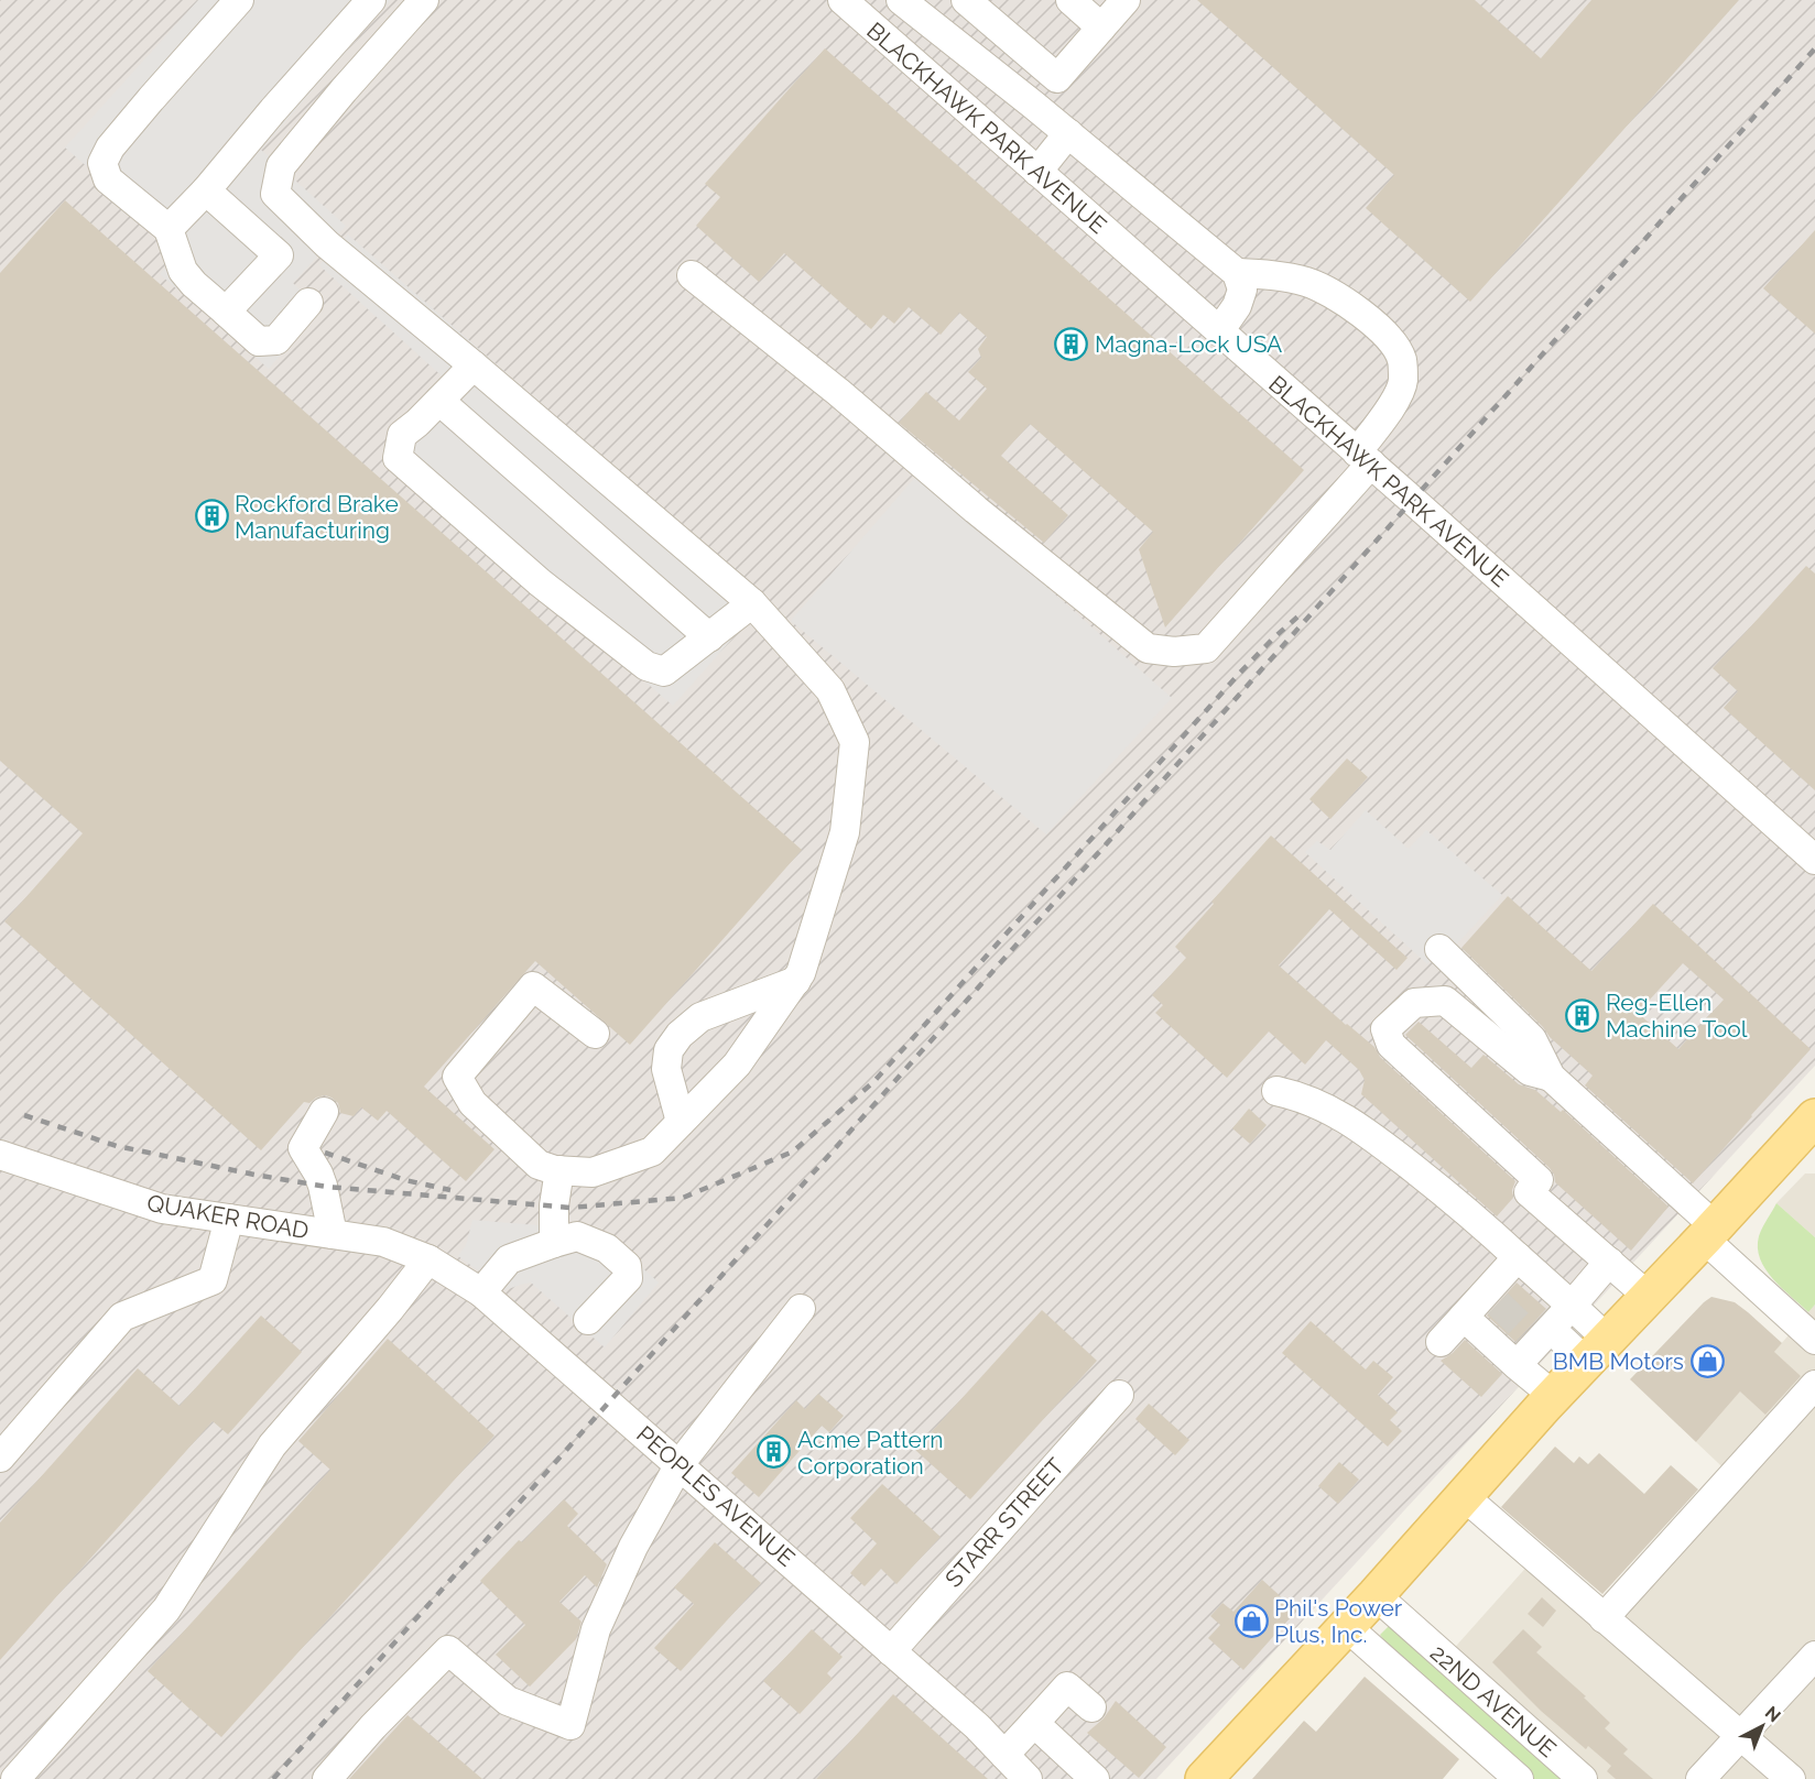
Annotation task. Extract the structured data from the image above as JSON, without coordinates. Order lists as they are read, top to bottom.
{
  "streets": {
    "street": [
      "BLACKHAWK PARK AVENUE",
      "QUAKER ROAD",
      "PEOPLES AVENUE",
      "STARR STREET",
      "22ND AVENUE"
    ]
  },
  "crossings": [
    ["QUAKER ROAD", "PEOPLES AVENUE"],
    ["PEOPLES AVENUE", "STARR STREET"]
  ],
  "places": {
    "building": [
      "Magna-Lock USA",
      "Rockford Brake Manufacturing",
      "Reg-Ellen Machine Tool",
      "Acme Pattern Corporation"
    ],
    "shop": ["BMB Motors", "Phil's Power Plus, Inc."]
  },
  "north": "top right"
}
